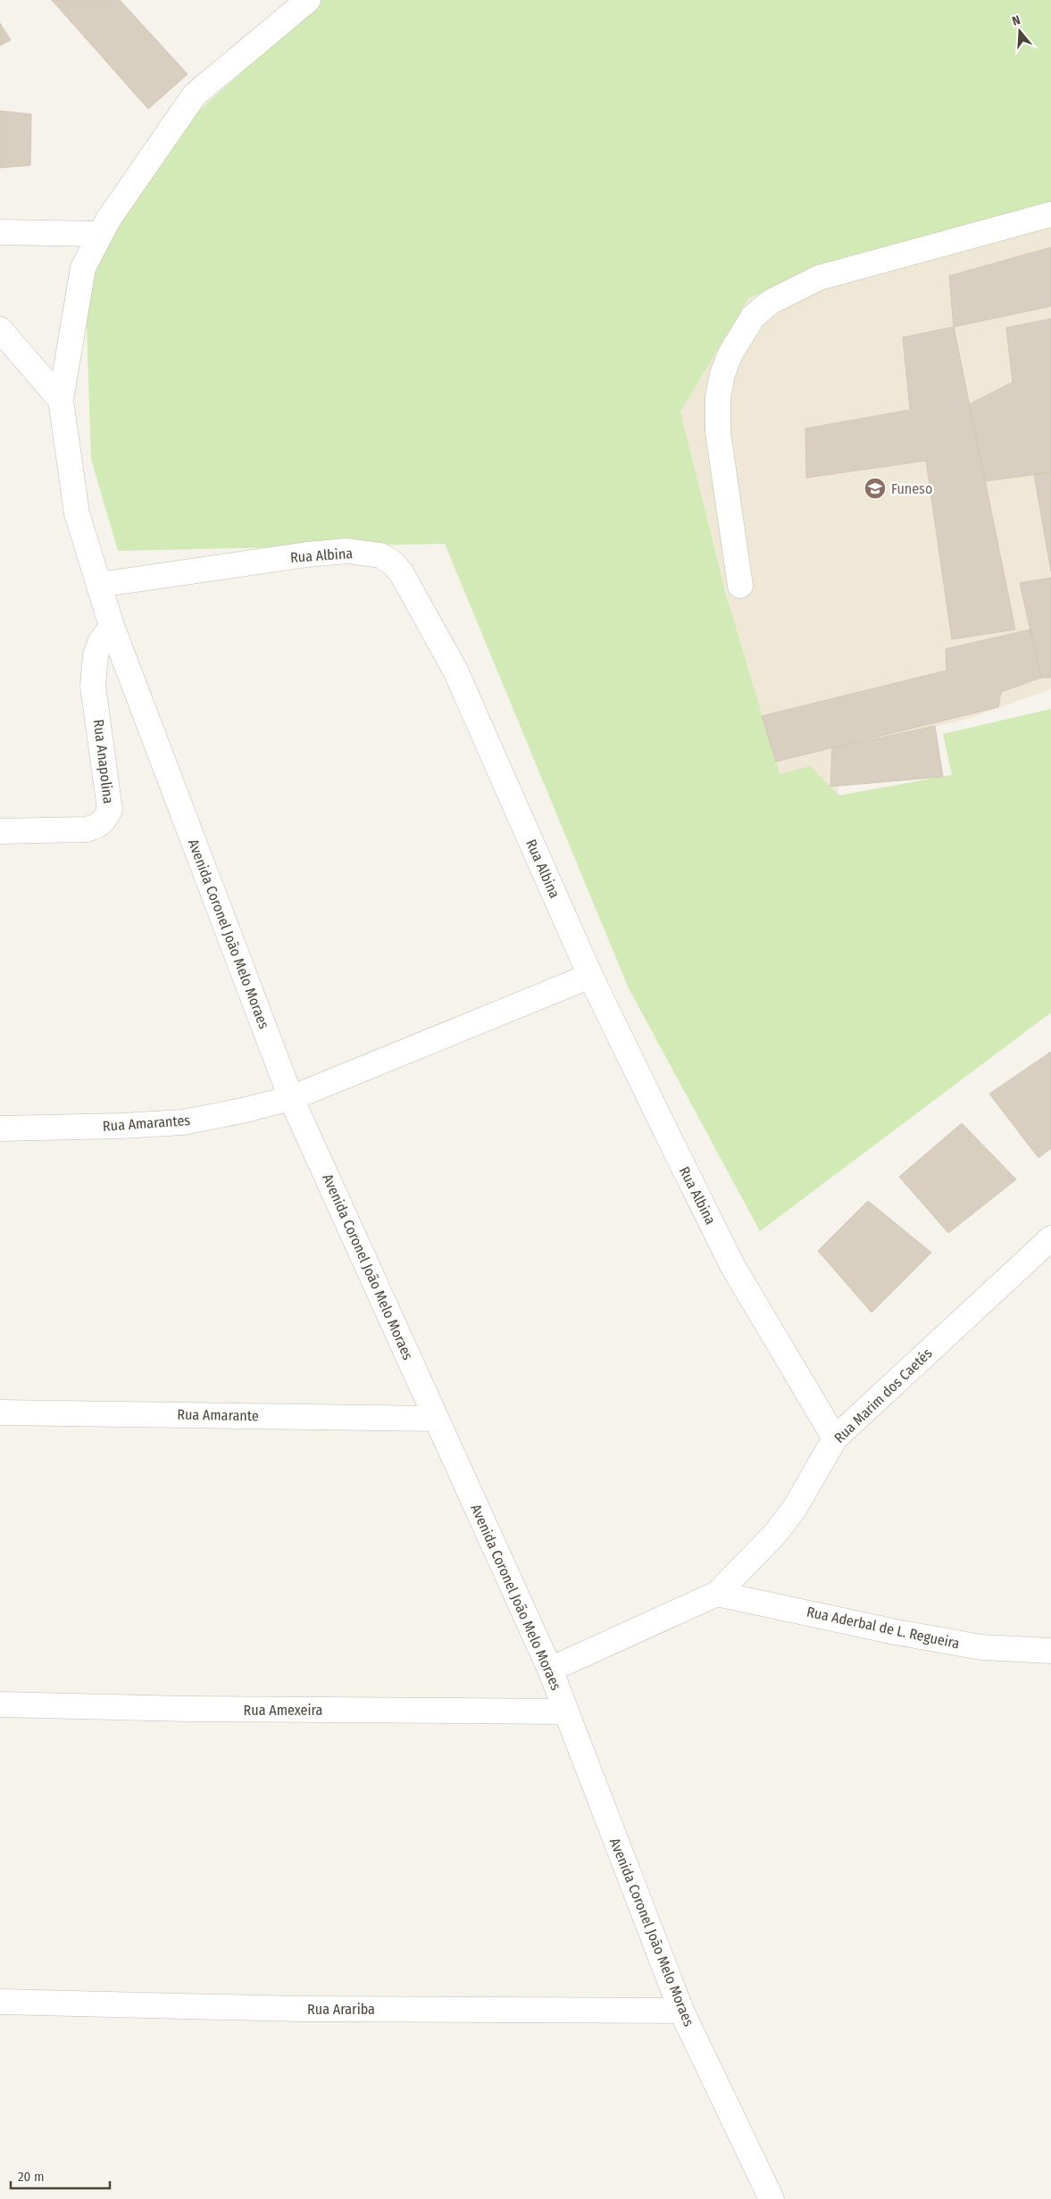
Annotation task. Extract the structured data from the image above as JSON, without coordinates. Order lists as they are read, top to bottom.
{
  "streets": {
    "street": [
      "Rua Albina",
      "Rua Anapolina",
      "Avenida Coronel João Melo Moraes",
      "Rua Amarantes",
      "Rua Marim dos Caetés",
      "Rua Amarante",
      "Rua Aderbal de L. Regueira",
      "Rua Amexeira",
      "Rua Arariba"
    ]
  },
  "crossings": [
    ["Rua Albina", "Avenida Coronel João Melo Moraes"],
    ["Rua Albina", "Rua Amarantes"],
    ["Rua Albina", "Rua Marim dos Caetés"],
    ["Rua Anapolina", "Avenida Coronel João Melo Moraes"],
    ["Avenida Coronel João Melo Moraes", "Rua Amarantes"],
    ["Avenida Coronel João Melo Moraes", "Rua Marim dos Caetés"],
    ["Avenida Coronel João Melo Moraes", "Rua Amarante"],
    ["Avenida Coronel João Melo Moraes", "Rua Amexeira"],
    ["Avenida Coronel João Melo Moraes", "Rua Arariba"],
    ["Rua Marim dos Caetés", "Rua Aderbal de L. Regueira"]
  ],
  "places": {
    "school or university": ["Funeso"]
  },
  "scale_bar": "20 m",
  "north": "top"
}
